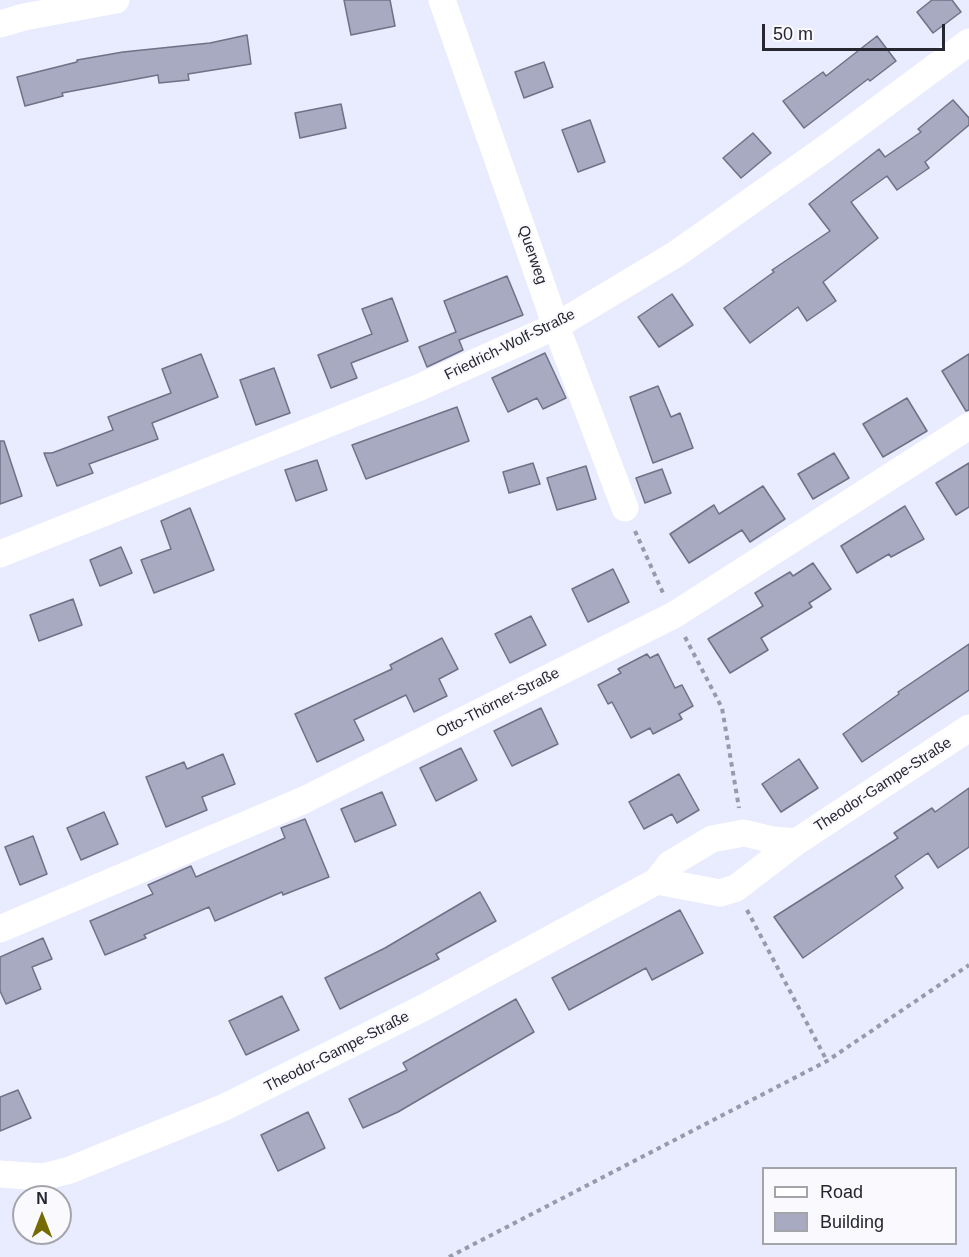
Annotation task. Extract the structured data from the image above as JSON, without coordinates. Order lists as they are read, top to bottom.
{
  "streets": {
    "street": [
      "Querweg",
      "Friedrich-Wolf-Straße",
      "Otto-Thörner-Straße",
      "Theodor-Gampe-Straße"
    ]
  },
  "crossings": [
    ["Querweg", "Friedrich-Wolf-Straße"]
  ],
  "legend": ["Road", "Building"],
  "scale_bar": "50 m",
  "north": "top"
}
